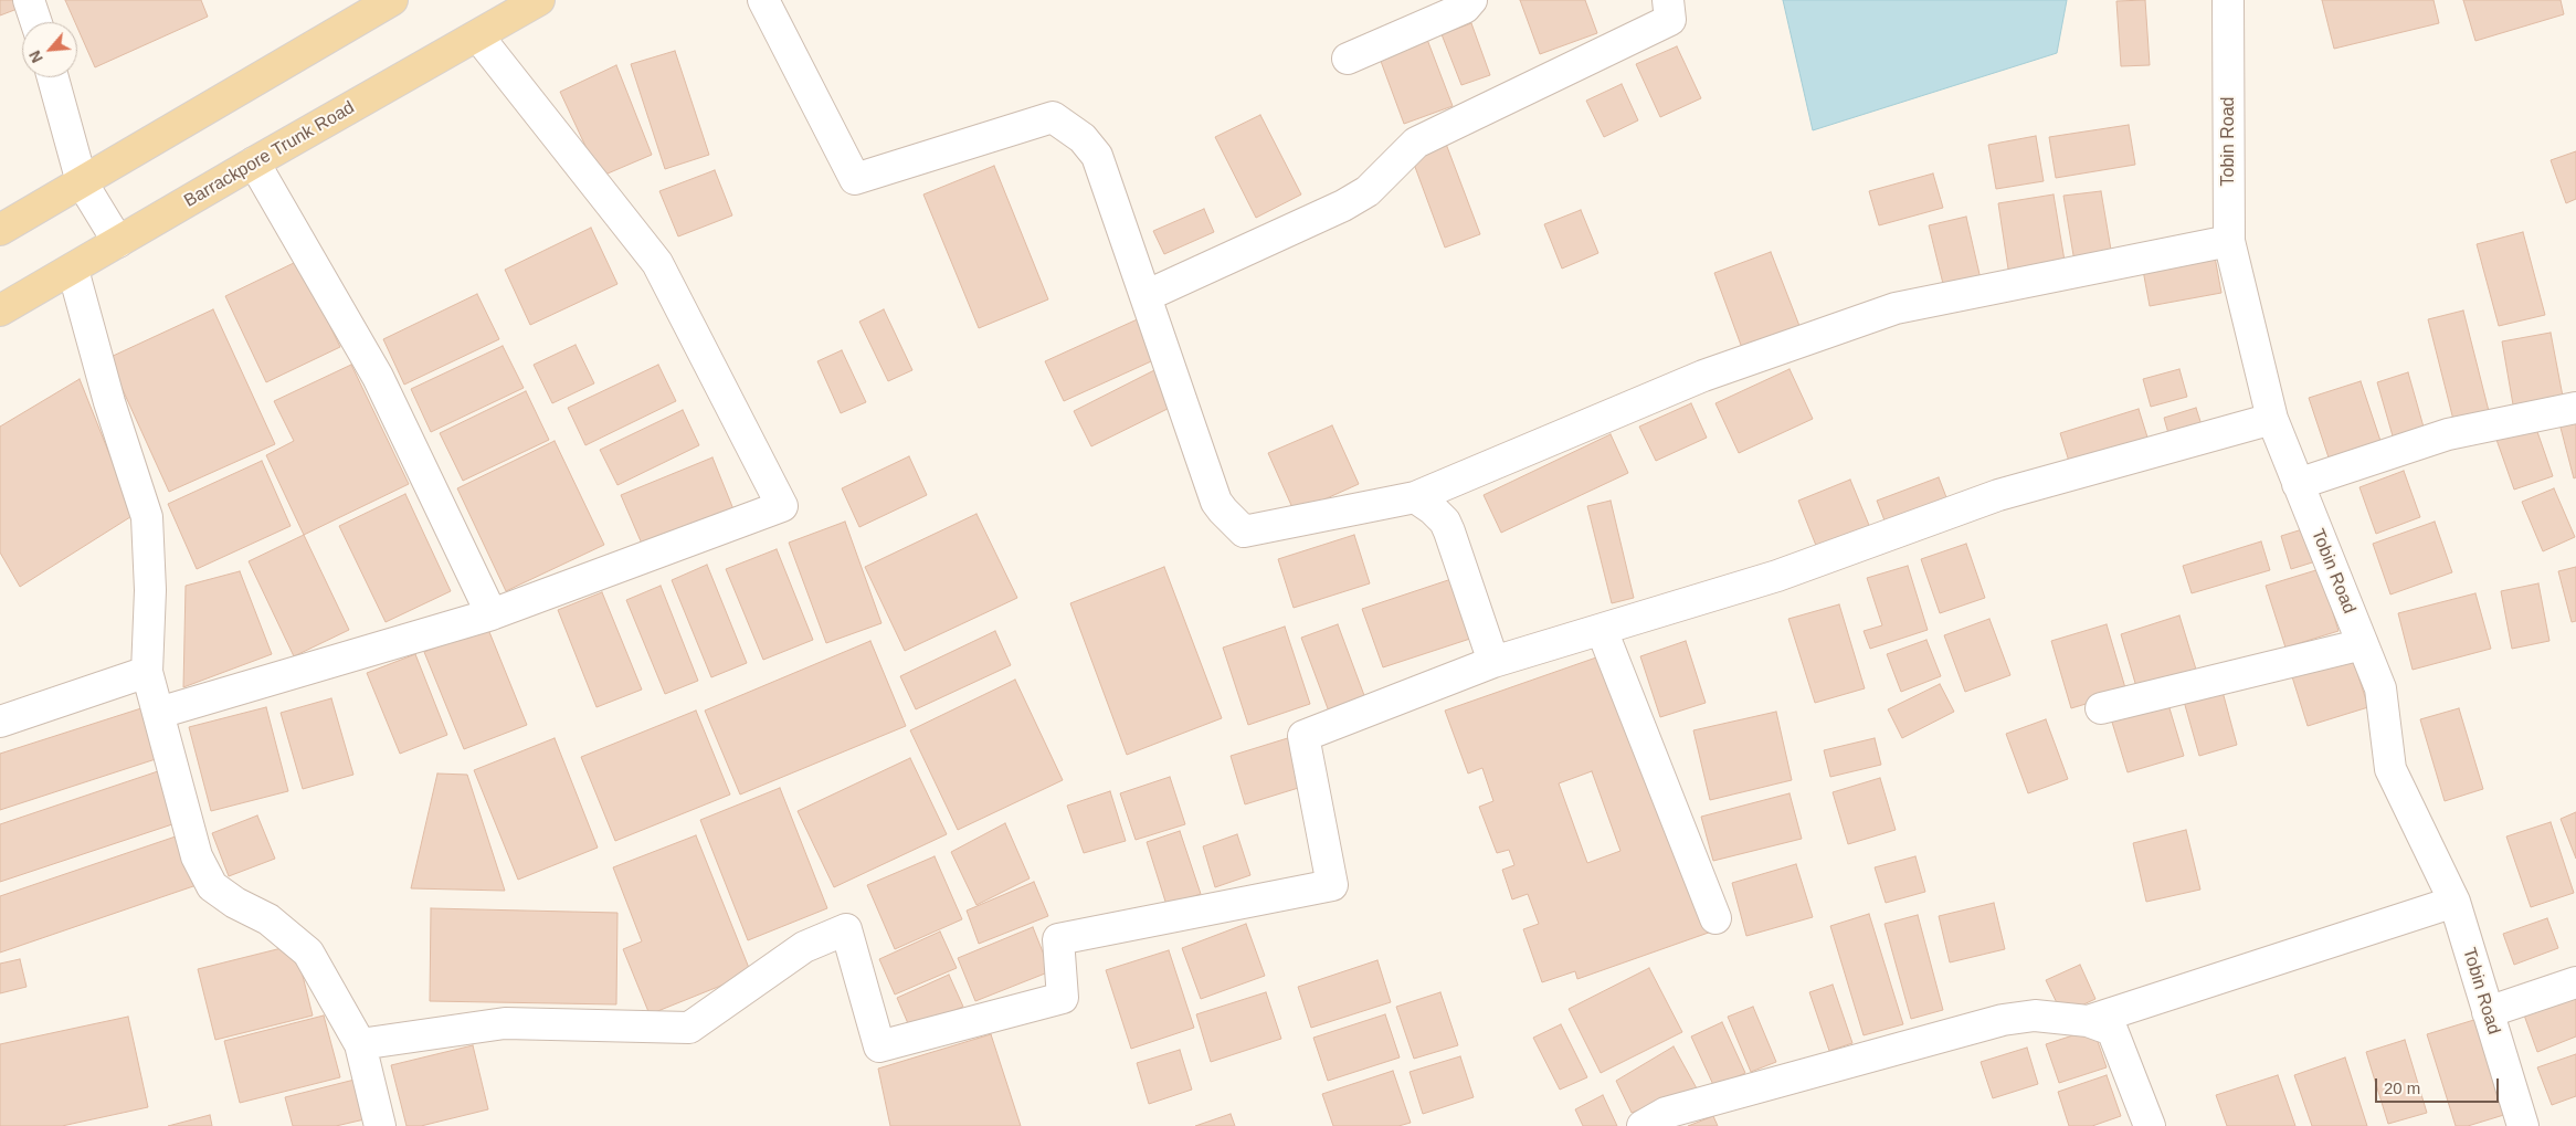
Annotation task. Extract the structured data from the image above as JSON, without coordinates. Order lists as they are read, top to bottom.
{
  "streets": {
    "main road": ["Barrackpore Trunk Road"],
    "street": ["Tobin Road"]
  },
  "scale_bar": "20 m",
  "north": "bottom left"
}
